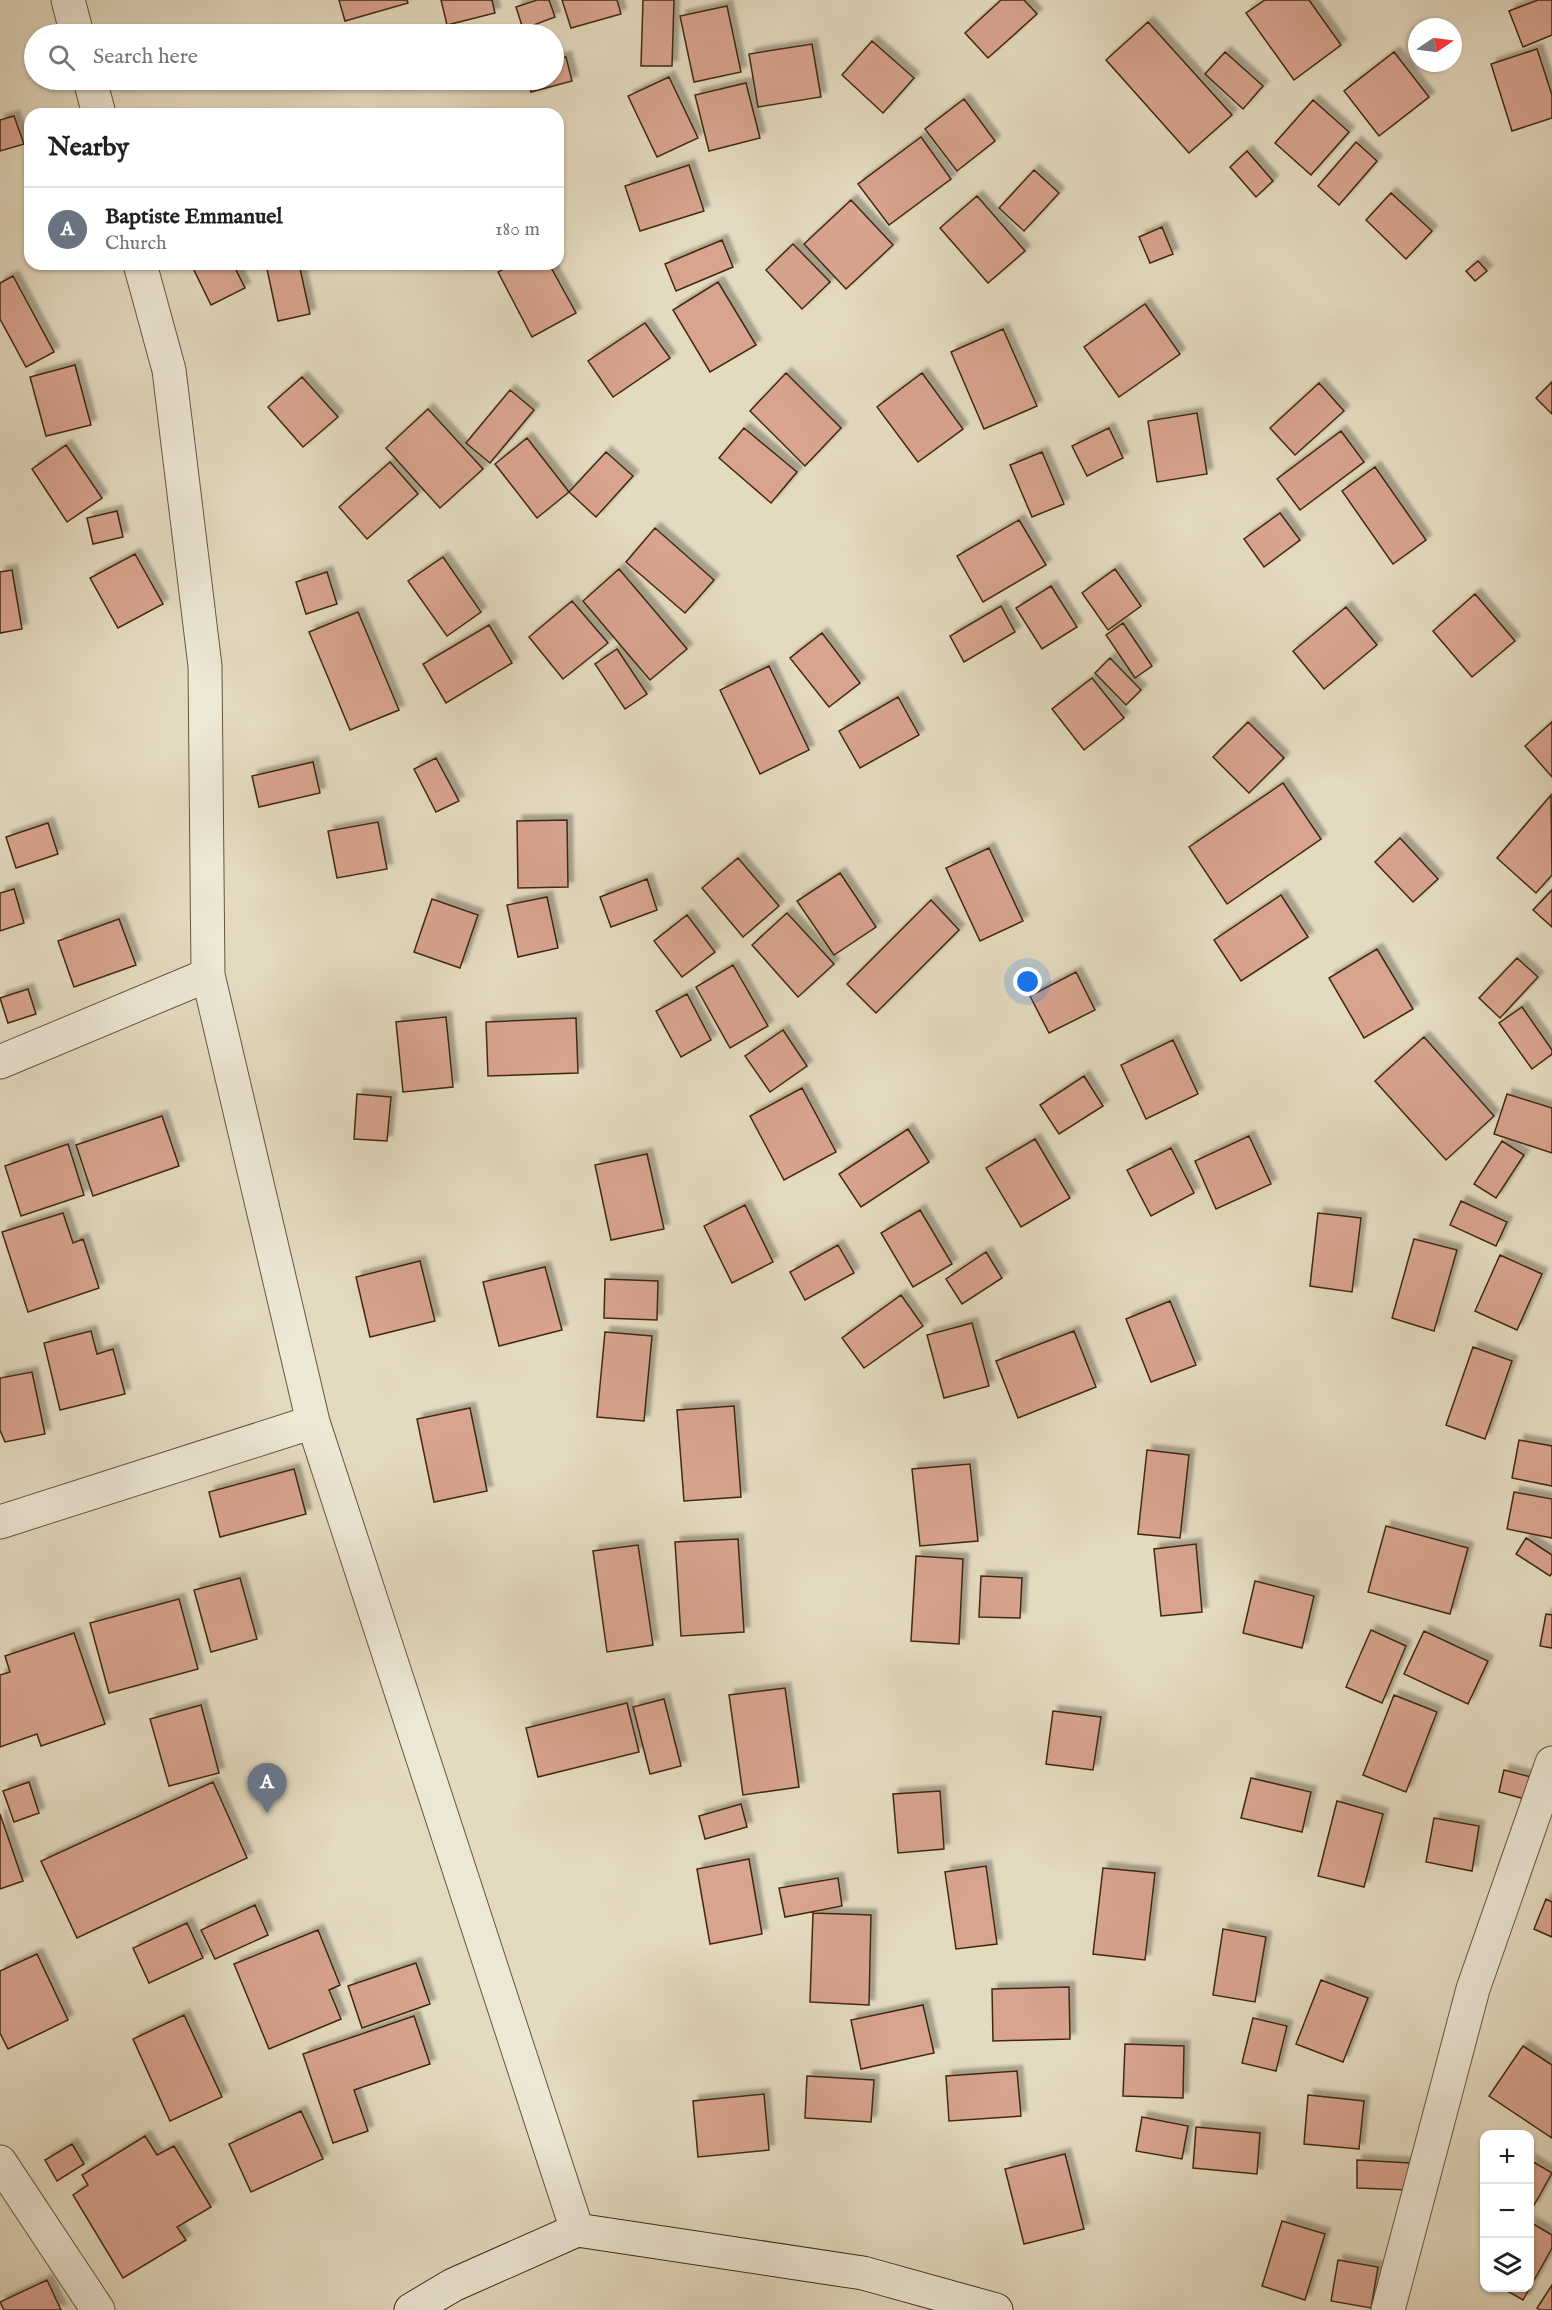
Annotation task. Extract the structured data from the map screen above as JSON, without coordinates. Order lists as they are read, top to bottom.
{
  "north": "right",
  "page": {
    "search": "Search here",
    "heading": "Nearby",
    "list": [
      {
        "mark": "A",
        "name": "Baptiste Emmanuel",
        "note": "Church",
        "value": "180 m"
      }
    ],
    "pins": "A",
    "map_buttons": ["+", "−"]
  }
}
